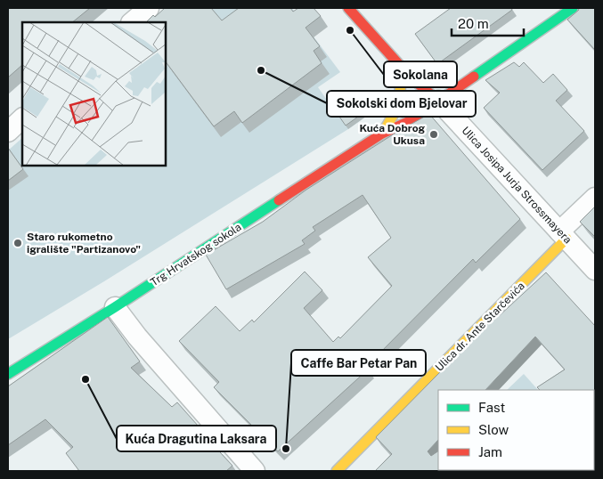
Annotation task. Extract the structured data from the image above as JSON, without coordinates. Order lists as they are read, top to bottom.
{
  "streets": {
    "main road": ["Trg Hrvatskog sokola", "Ulica dr. Ante Starčevića"],
    "street": ["Ulica Josipa Jurja Strossmayera"]
  },
  "crossings": [
    ["Ulica Josipa Jurja Strossmayera", "Trg Hrvatskog sokola"],
    ["Ulica Josipa Jurja Strossmayera", "Ulica dr. Ante Starčevića"]
  ],
  "places": [
    "Sokolana",
    "Sokolski dom Bjelovar",
    "Kuća Dobrog Ukusa",
    "Staro rukometno igralište \"Partizanovo\"",
    "Kuća Dragutina Laksara",
    "Caffe Bar Petar Pan"
  ],
  "legend": ["Fast", "Slow", "Jam"],
  "scale_bar": "20 m"
}
